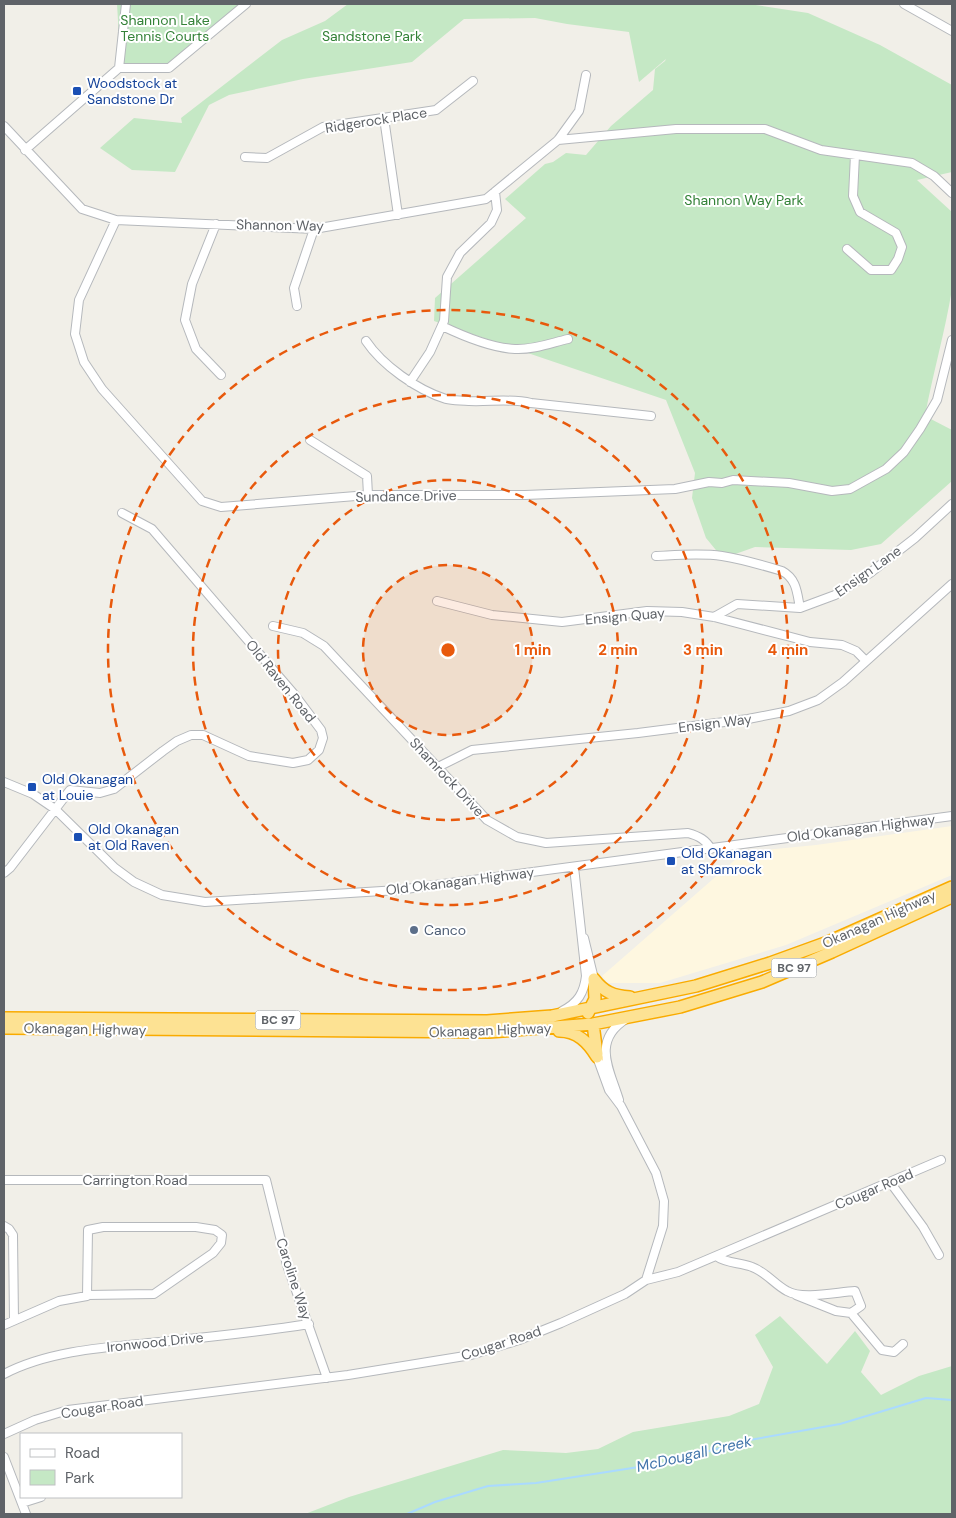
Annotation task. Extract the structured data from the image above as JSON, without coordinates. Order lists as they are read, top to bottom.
{
  "streets": {
    "highway": ["Okanagan Highway", "BC 97"],
    "street": [
      "Ridgerock Place",
      "Shannon Way",
      "Sundance Drive",
      "Ensign Lane",
      "Ensign Quay",
      "Old Raven Road",
      "Ensign Way",
      "Shamrock Drive",
      "Old Okanagan Highway",
      "Carrington Road",
      "Cougar Road",
      "Caroline Way",
      "Ironwood Drive"
    ]
  },
  "crossings": [
    ["Shannon Way", "Sundance Drive"],
    ["Ensign Lane", "Ensign Quay"],
    ["Ensign Quay", "Ensign Way"],
    ["Old Raven Road", "Old Okanagan Highway"],
    ["Ensign Way", "Shamrock Drive"],
    ["Shamrock Drive", "Old Okanagan Highway"],
    ["Carrington Road", "Caroline Way"],
    ["Cougar Road", "Caroline Way"],
    ["Caroline Way", "Ironwood Drive"]
  ],
  "water": ["McDougall Creek"],
  "parks": ["Shannon Lake Tennis Courts", "Sandstone Park", "Shannon Way Park"],
  "places": {
    "transit": [
      "Woodstock at Sandstone Dr",
      "Old Okanagan at Louie",
      "Old Okanagan at Old Raven",
      "Old Okanagan at Shamrock"
    ],
    "other": ["Canco"]
  },
  "legend": ["Road", "Park"],
  "rings": [
    "1 min",
    "2 min",
    "3 min",
    "4 min"
  ]
}
